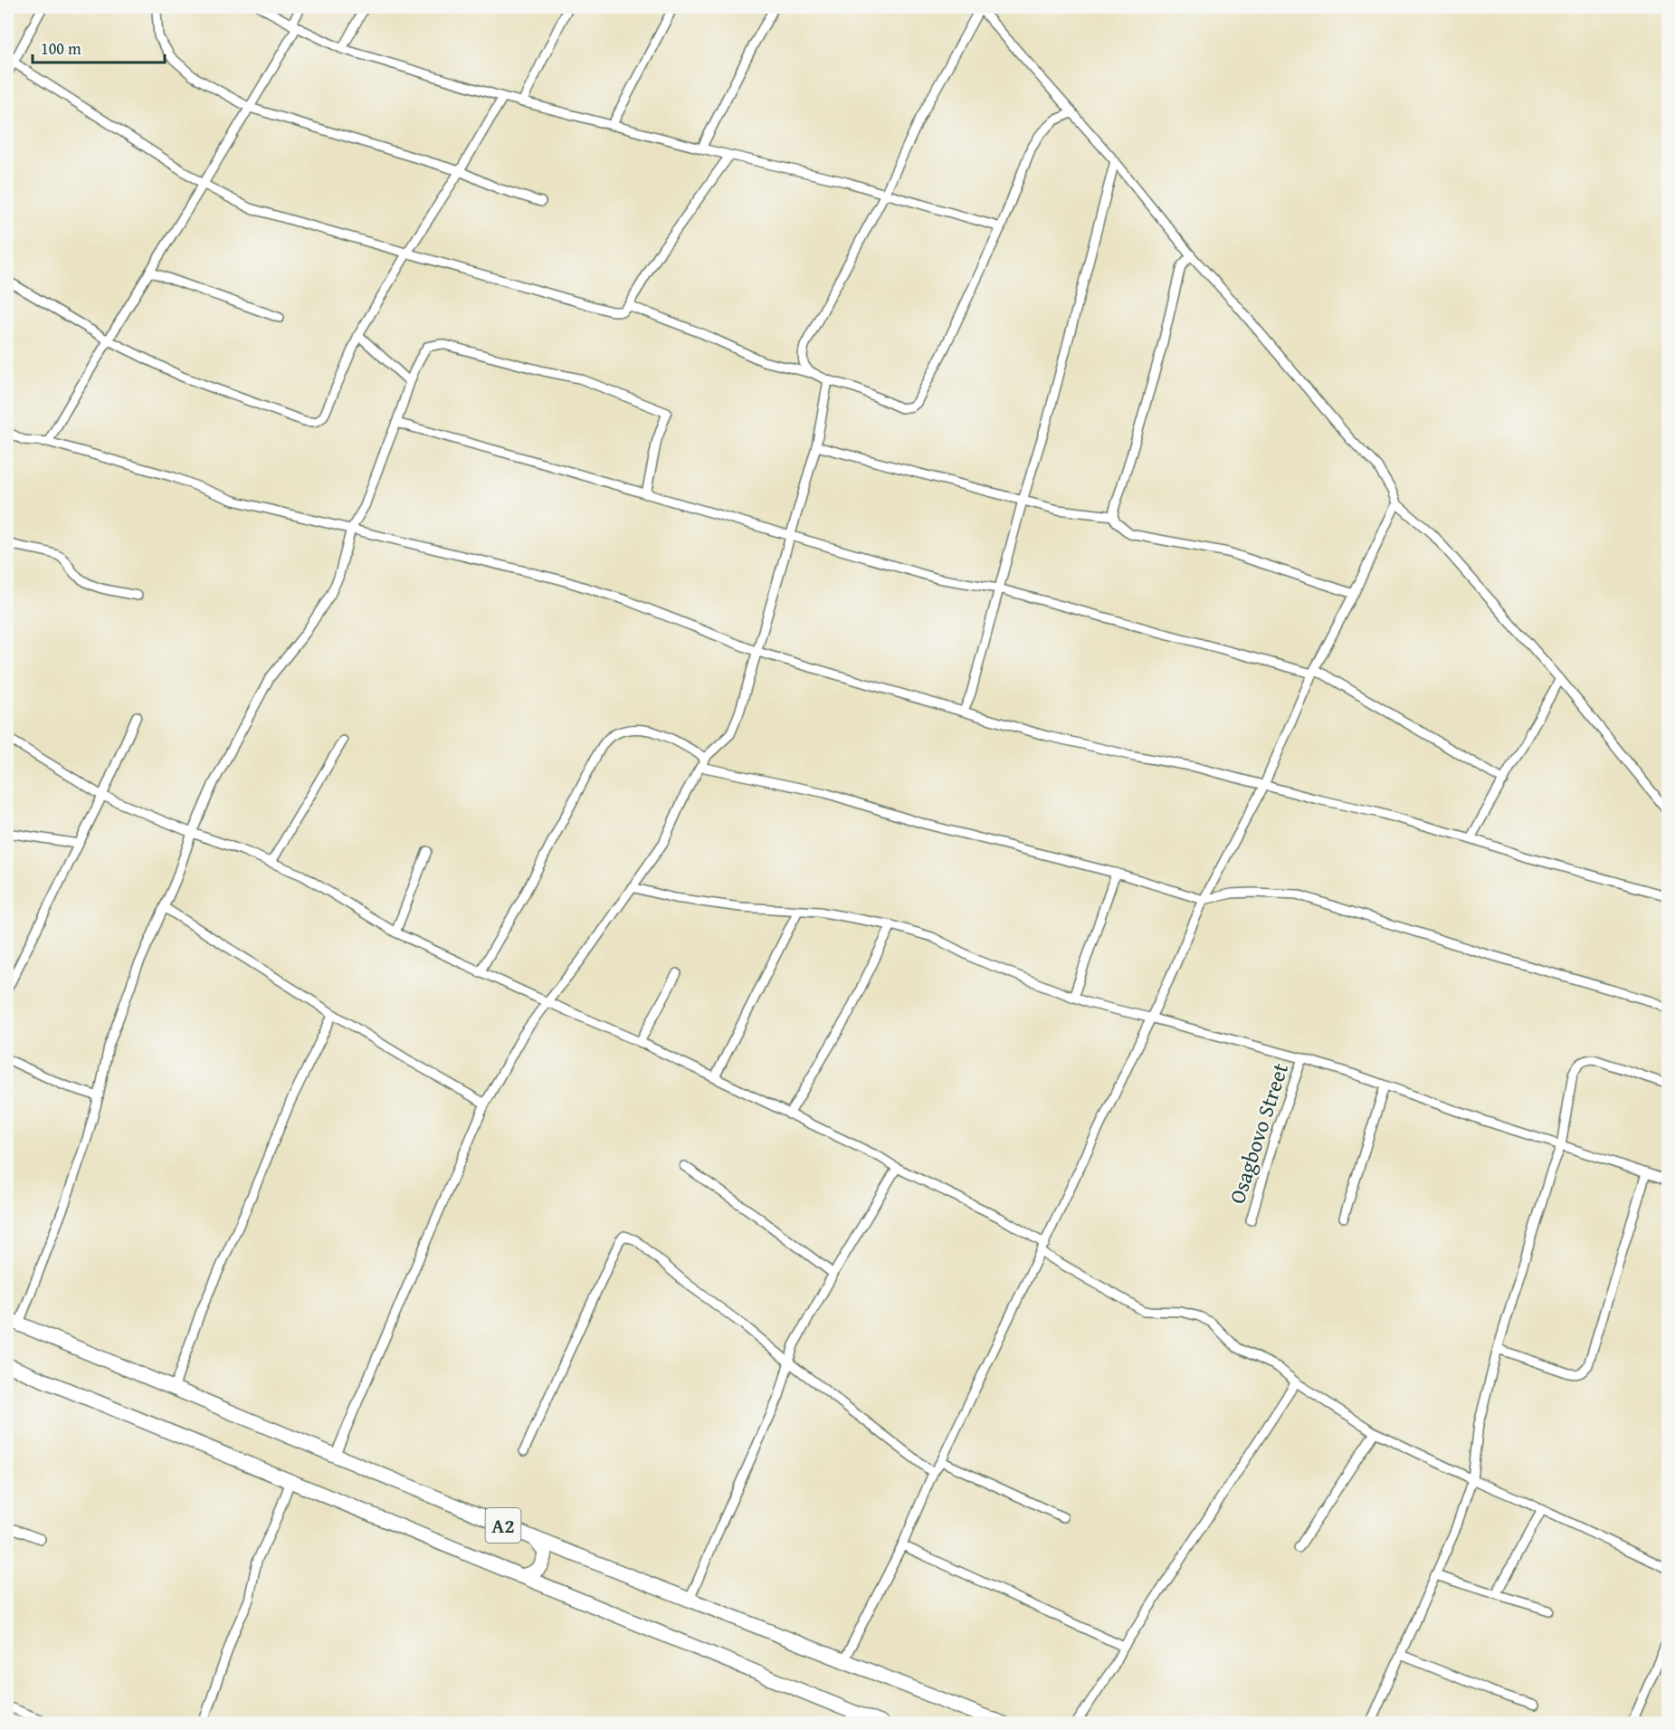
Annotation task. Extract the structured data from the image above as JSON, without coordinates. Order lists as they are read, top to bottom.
{
  "streets": {
    "highway": ["A2"],
    "street": ["Osagbovo Street"]
  },
  "scale_bar": "100 m"
}
